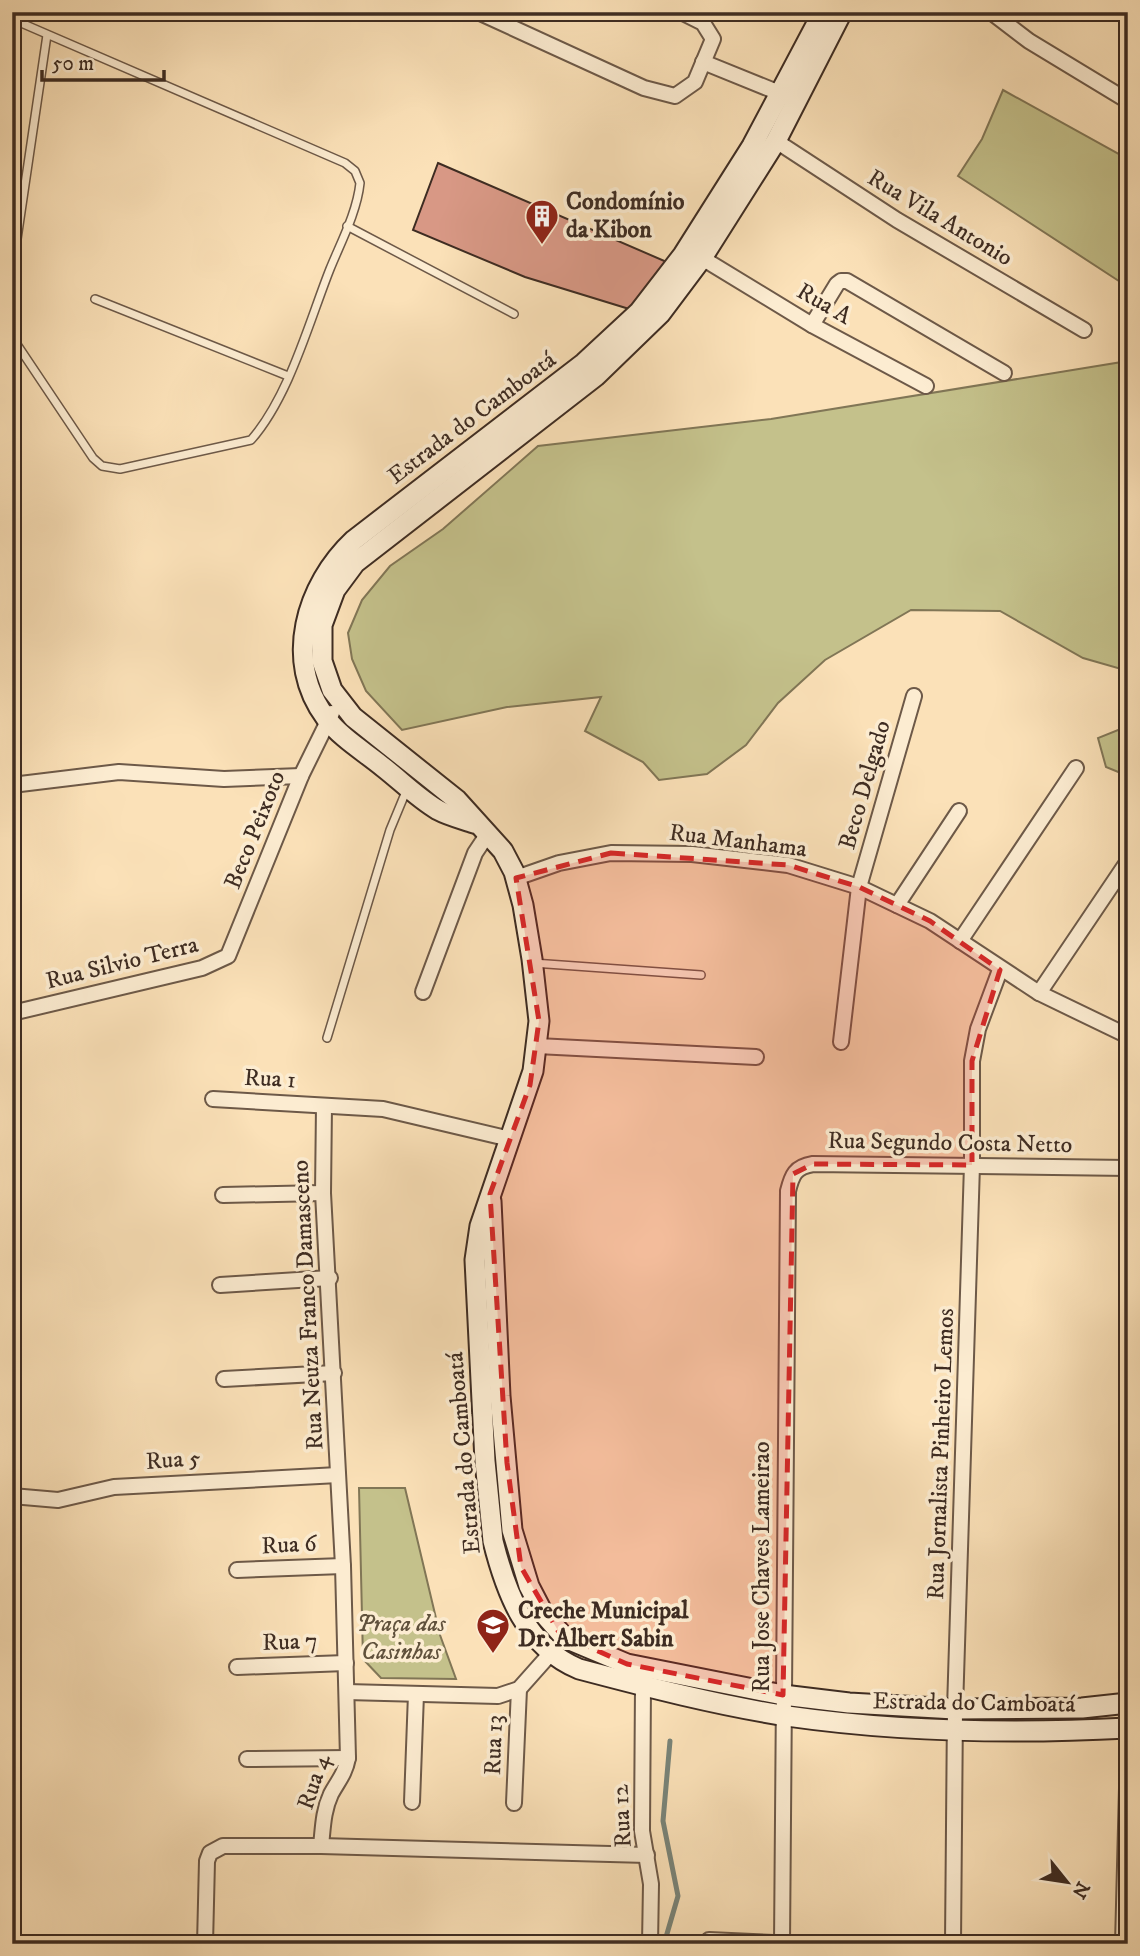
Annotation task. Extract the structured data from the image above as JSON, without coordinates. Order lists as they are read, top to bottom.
{
  "streets": {
    "main road": ["Estrada do Camboatá"],
    "street": [
      "Rua Vila Antonio",
      "Rua A",
      "Beco Delgado",
      "Beco Peixoto",
      "Rua Manhama",
      "Rua Silvio Terra",
      "Rua 1",
      "Rua Segundo Costa Netto",
      "Rua Neuza Franco Damasceno",
      "Rua Jornalista Pinheiro Lemos",
      "Rua 5",
      "Rua 6",
      "Rua Jose Chaves Lameirao",
      "Rua 7",
      "Rua 13",
      "Rua 4",
      "Rua 12"
    ]
  },
  "crossings": [
    ["Rua Vila Antonio", "Estrada do Camboatá"],
    ["Rua A", "Estrada do Camboatá"],
    ["Estrada do Camboatá", "Beco Peixoto"],
    ["Estrada do Camboatá", "Rua Manhama"],
    ["Estrada do Camboatá", "Rua Jornalista Pinheiro Lemos"],
    ["Estrada do Camboatá", "Rua Jose Chaves Lameirao"],
    ["Estrada do Camboatá", "Rua 12"],
    ["Beco Delgado", "Rua Manhama"],
    ["Beco Peixoto", "Rua Silvio Terra"],
    ["Rua Manhama", "Rua Jornalista Pinheiro Lemos"],
    ["Rua 1", "Rua Neuza Franco Damasceno"],
    ["Rua Segundo Costa Netto", "Rua Jornalista Pinheiro Lemos"],
    ["Rua Segundo Costa Netto", "Rua Jose Chaves Lameirao"],
    ["Rua Neuza Franco Damasceno", "Rua 5"],
    ["Rua Neuza Franco Damasceno", "Rua 6"],
    ["Rua Neuza Franco Damasceno", "Rua 7"],
    ["Rua Neuza Franco Damasceno", "Rua 4"]
  ],
  "parks": ["Praça das Casinhas"],
  "places": {
    "building": ["Condomínio da Kibon"],
    "school or university": ["Creche Municipal Dr. Albert Sabin"]
  },
  "scale_bar": "50 m",
  "north": "bottom right"
}
